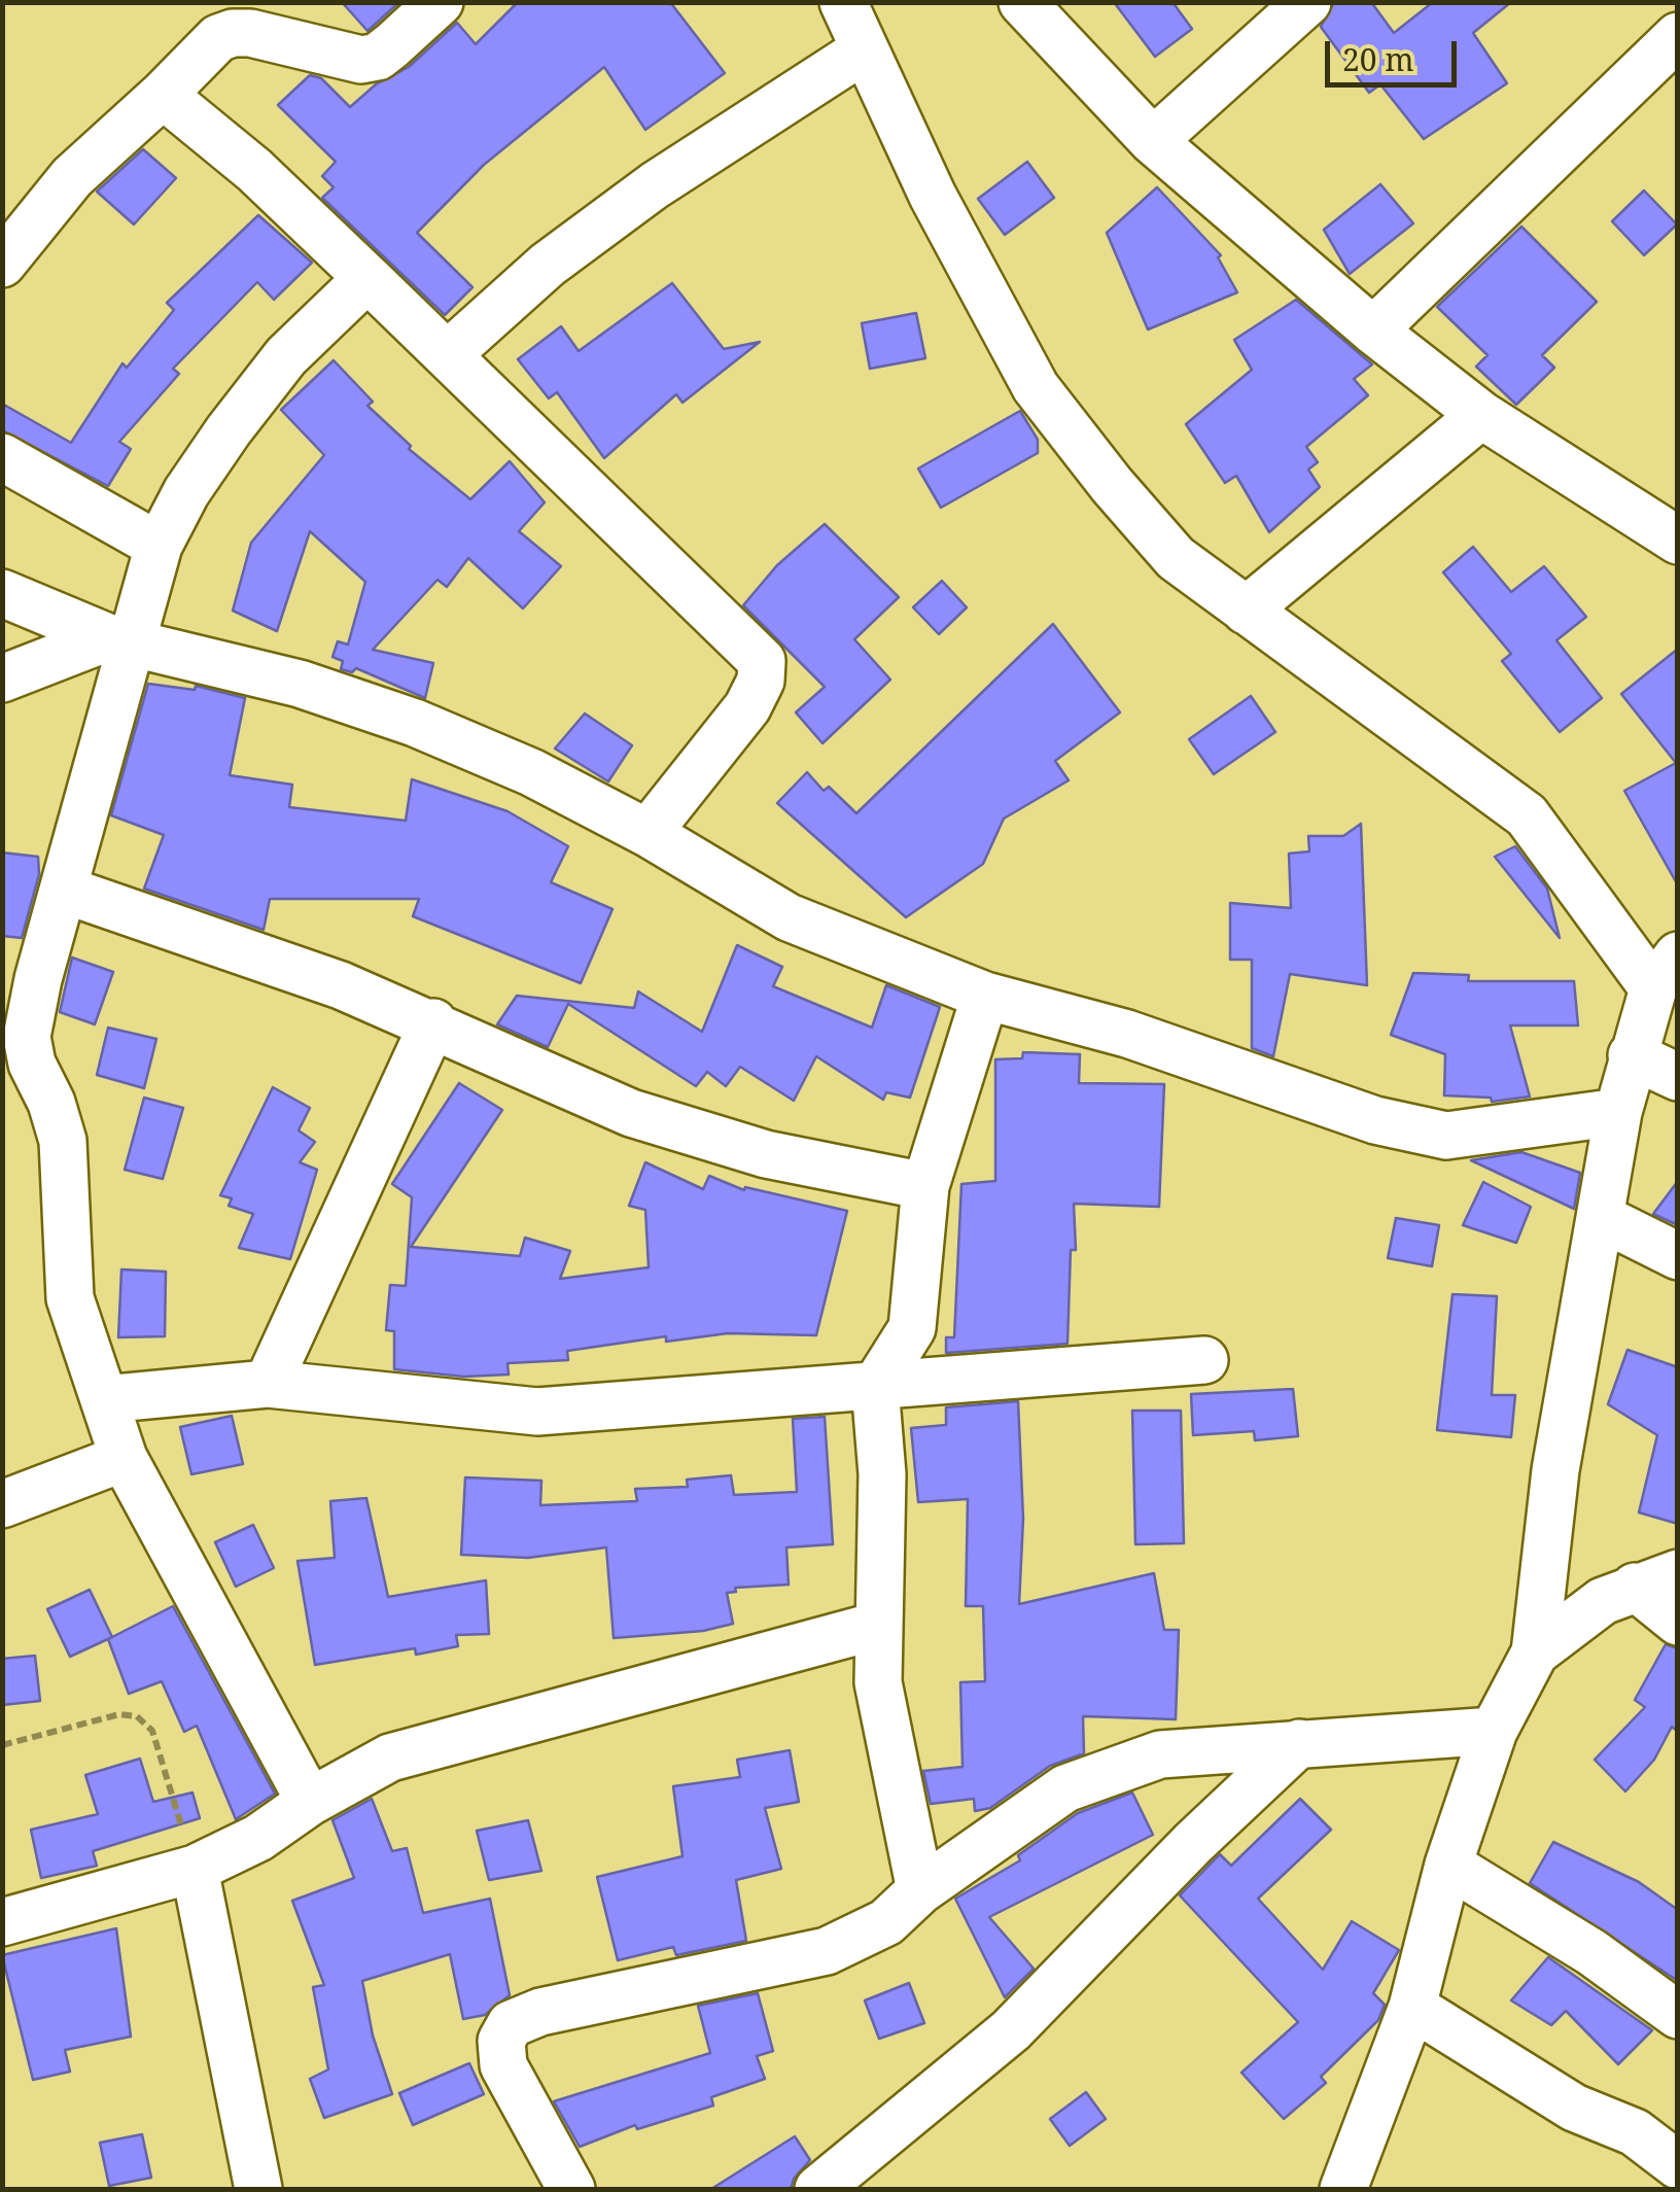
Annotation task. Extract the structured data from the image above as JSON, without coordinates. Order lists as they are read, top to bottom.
{
  "scale_bar": "20 m"
}
